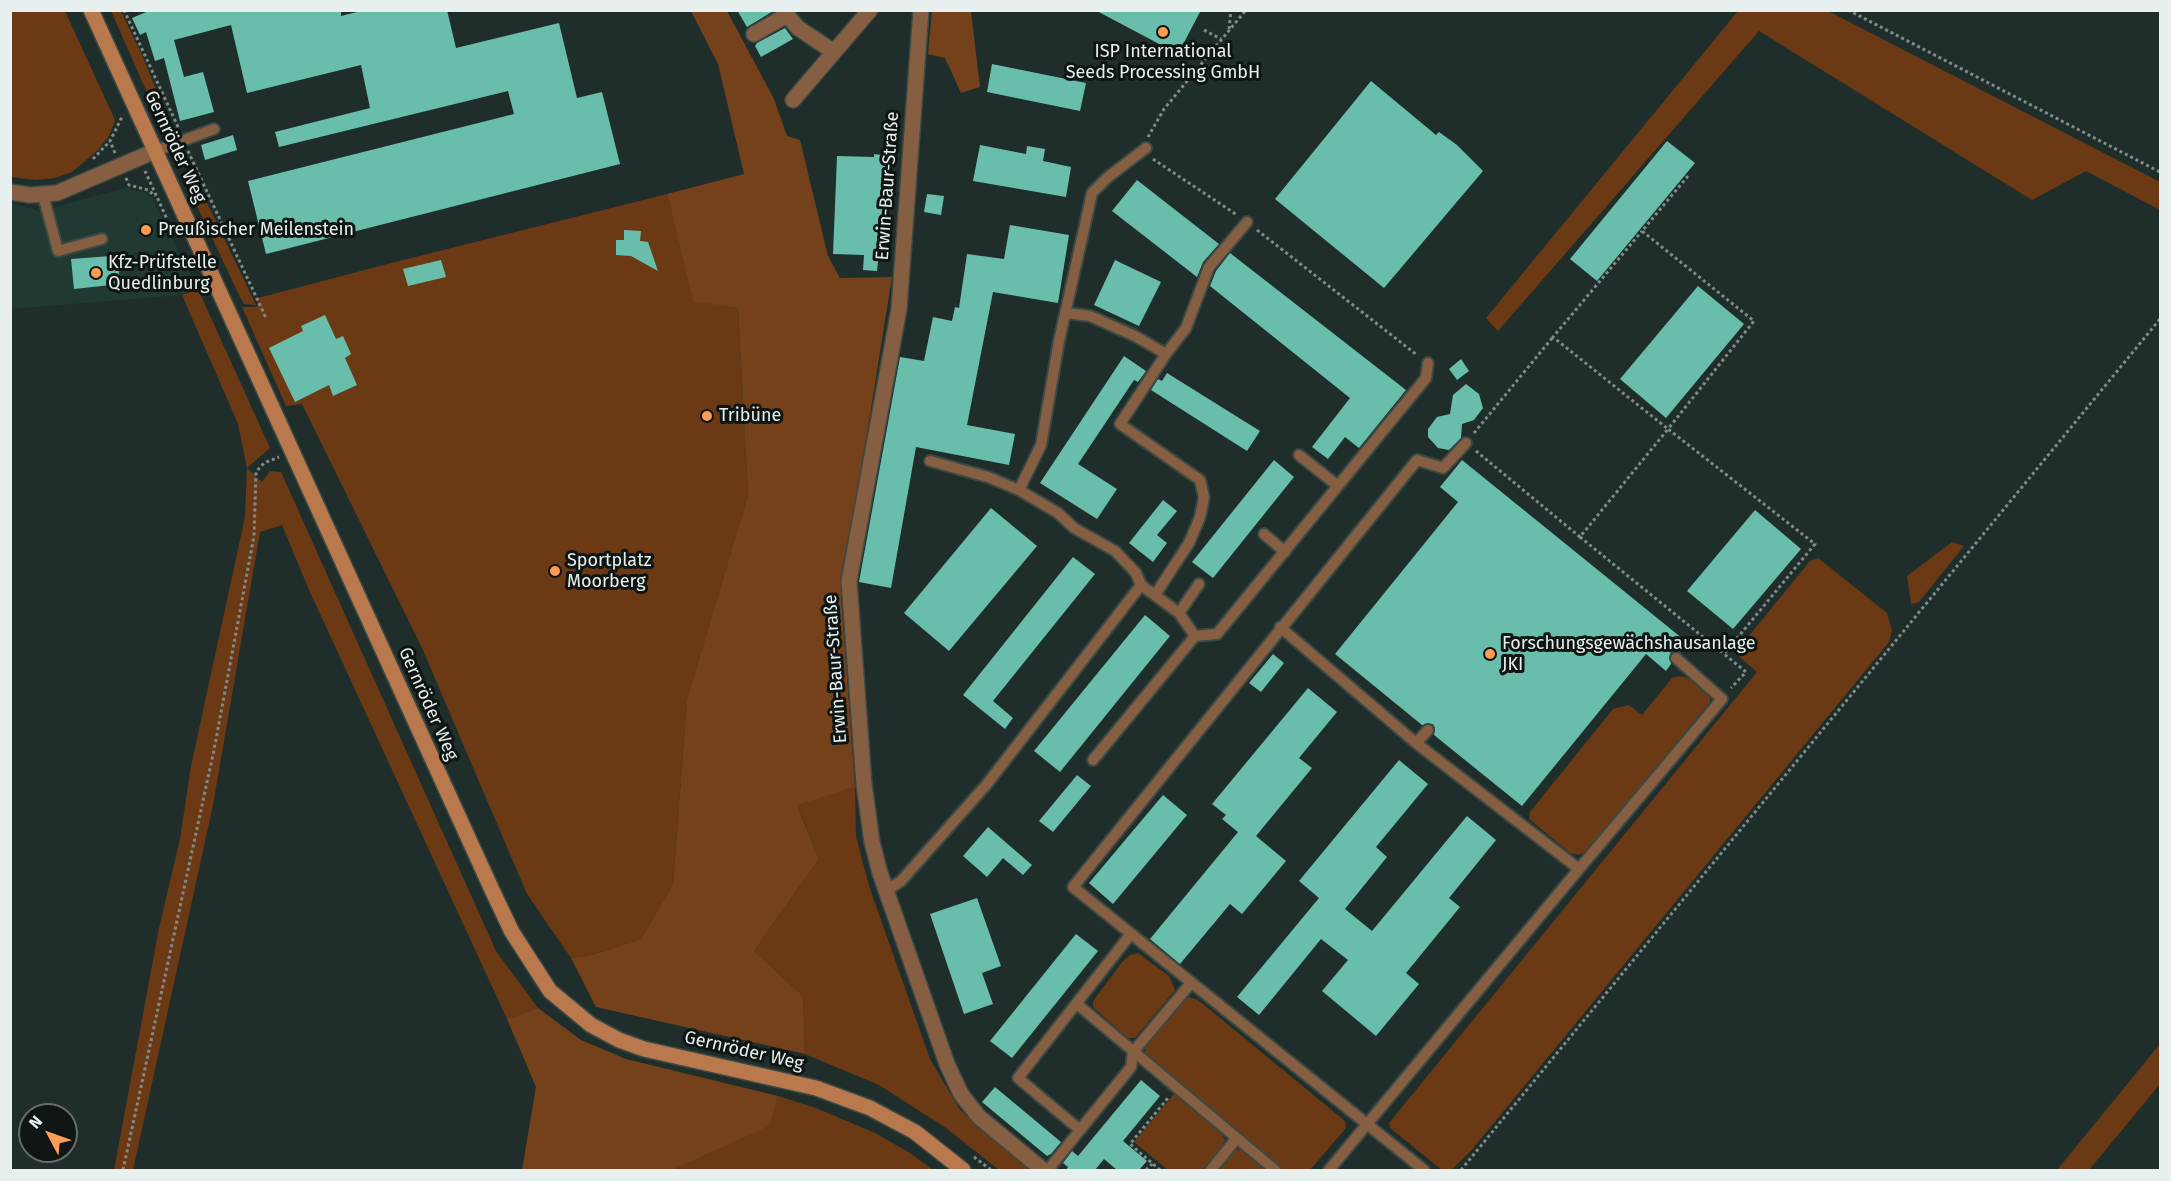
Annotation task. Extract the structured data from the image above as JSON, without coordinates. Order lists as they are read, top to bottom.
{
  "streets": {
    "main road": ["Gernröder Weg"],
    "street": ["Erwin-Baur-Straße"]
  },
  "places": [
    "ISP International Seeds Processing GmbH",
    "Preußischer Meilenstein",
    "Kfz-Prüfstelle Quedlinburg",
    "Tribüne",
    "Sportplatz Moorberg",
    "Forschungsgewächshausanlage JKI"
  ],
  "north": "top left"
}
